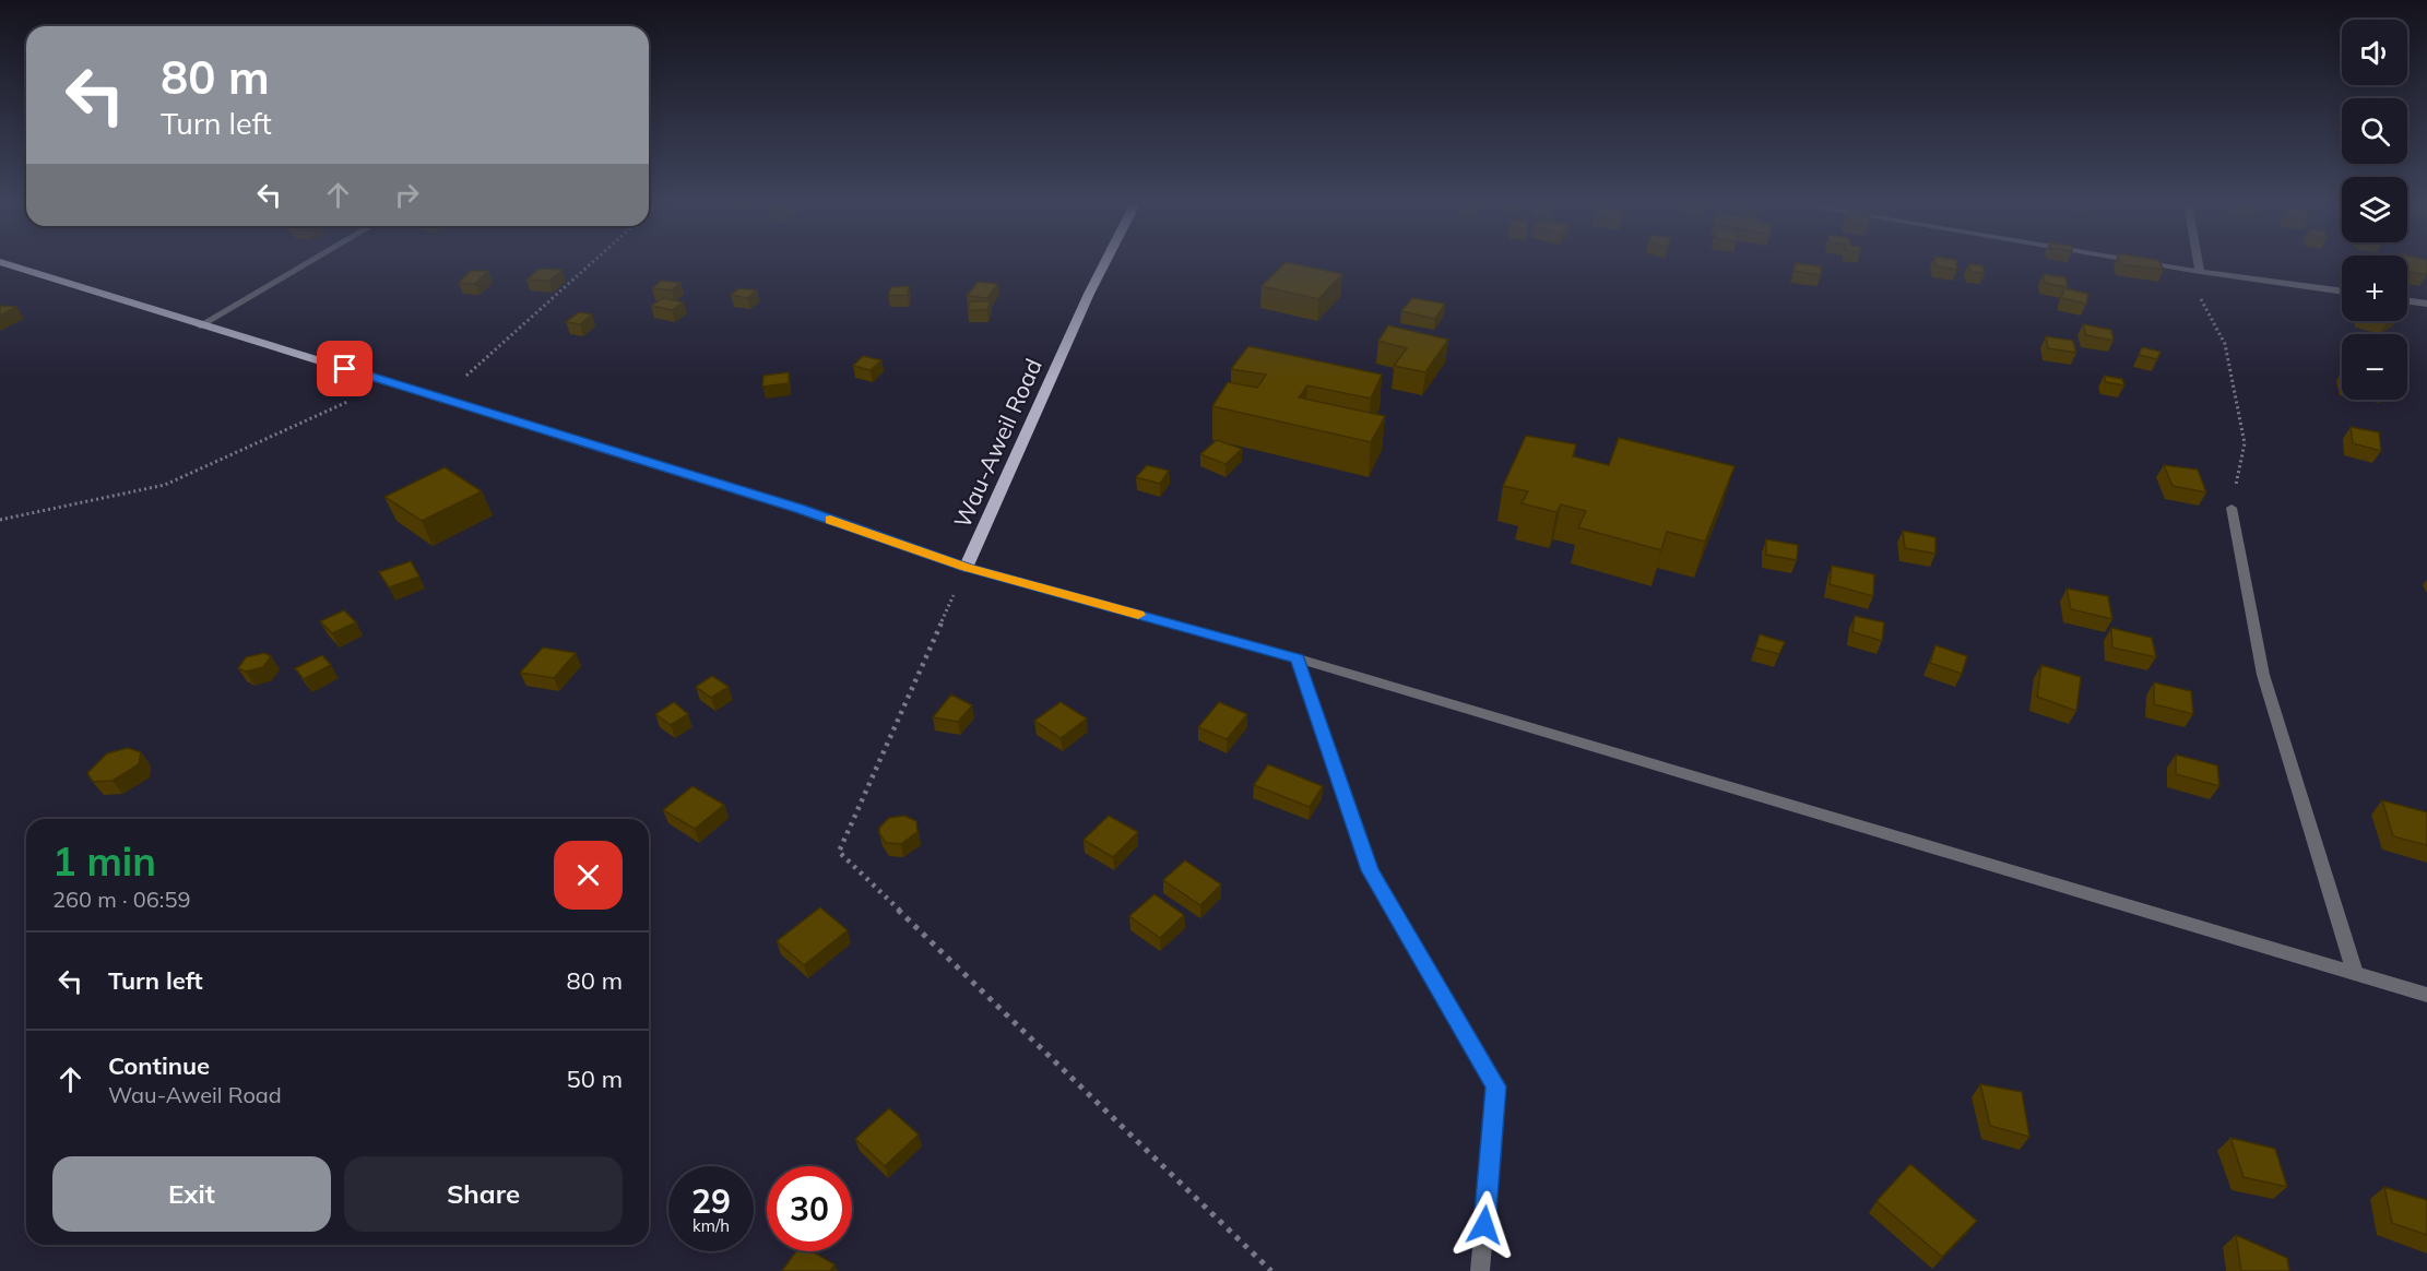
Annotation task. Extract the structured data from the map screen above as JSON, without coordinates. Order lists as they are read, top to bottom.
{
  "streets": {
    "main road": ["Wau-Aweil Road"]
  },
  "page": {
    "map_buttons": ["+", "−"],
    "turn": ["80 m", "Turn left"],
    "heading": ["1 min", "260 m · 06:59"],
    "list": [
      {
        "name": "Turn left",
        "value": "80 m"
      },
      {
        "name": "Continue",
        "note": "Wau-Aweil Road",
        "value": "50 m"
      }
    ],
    "buttons": ["Exit", "Share"],
    "speed": "29 km/h",
    "limit": "30"
  }
}
